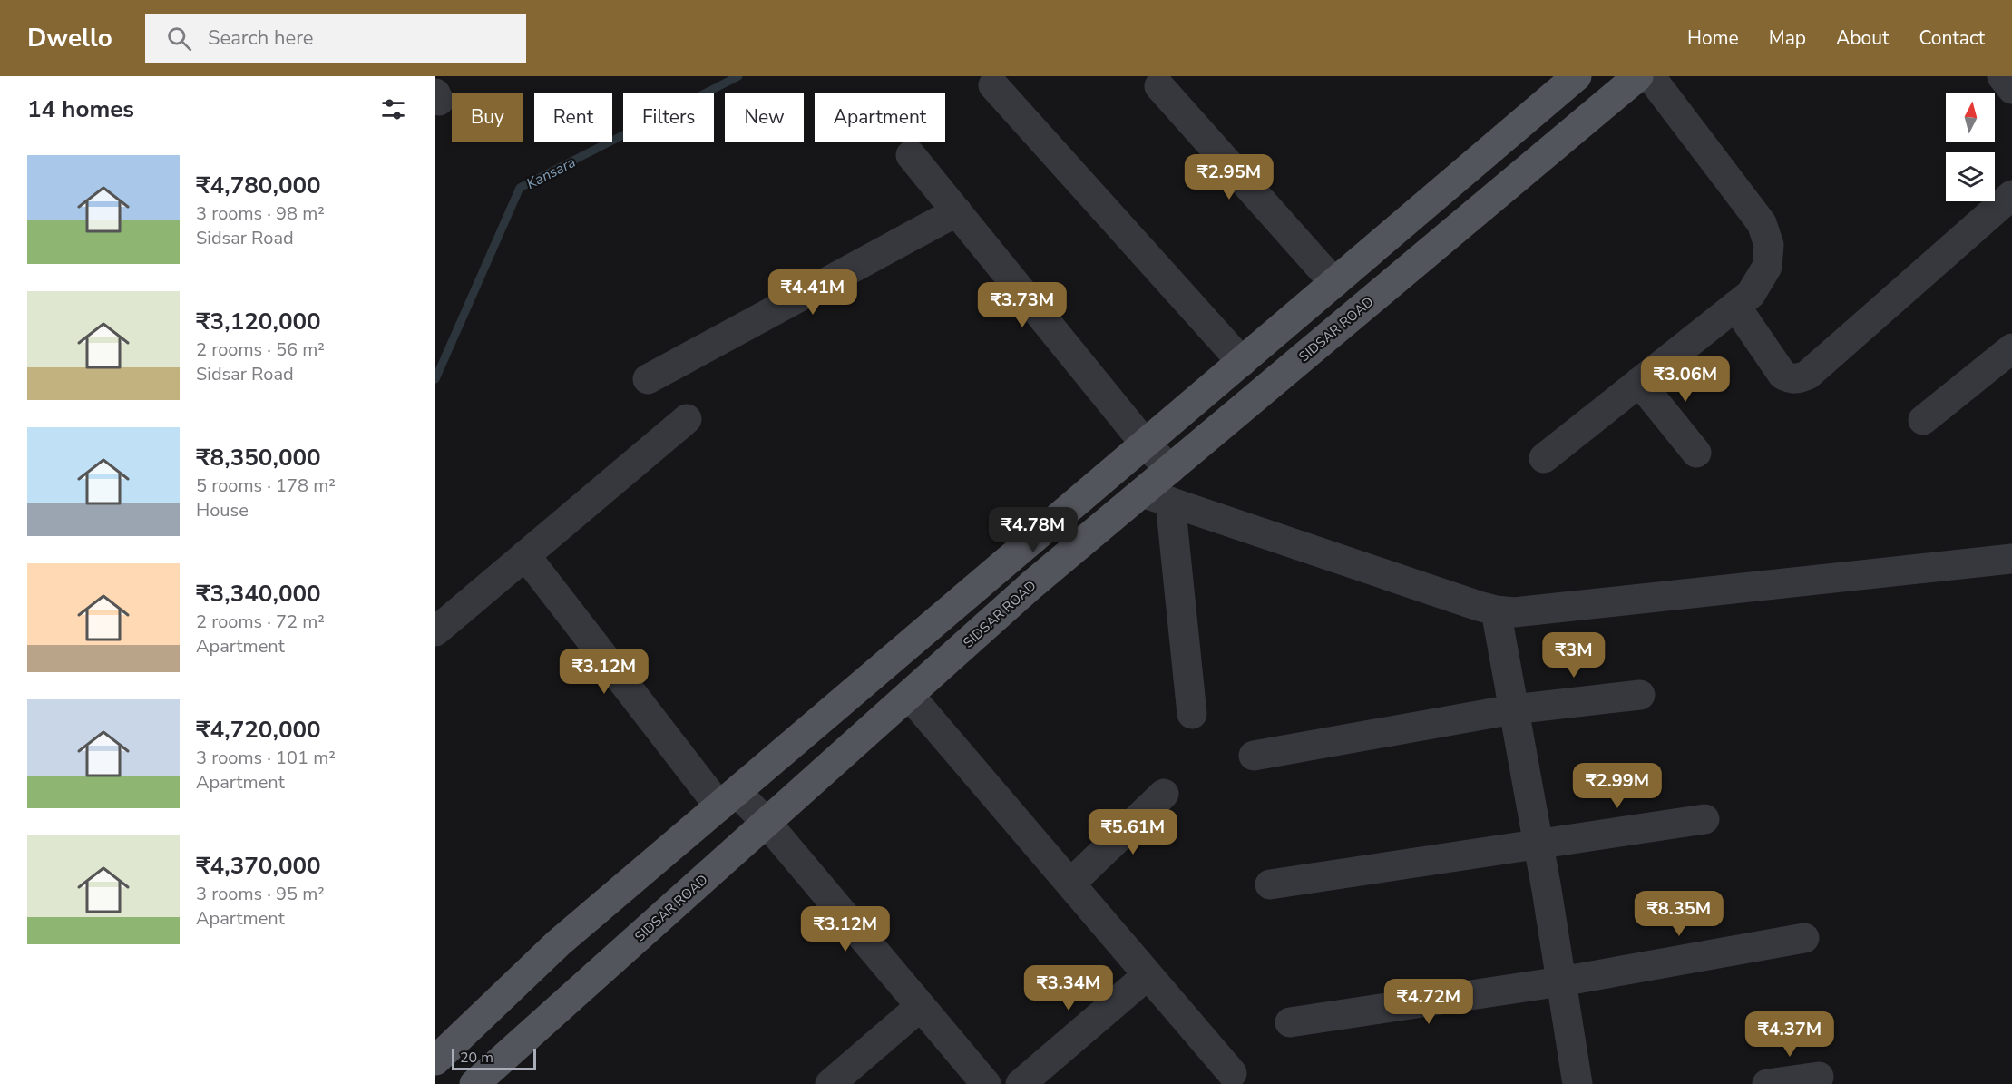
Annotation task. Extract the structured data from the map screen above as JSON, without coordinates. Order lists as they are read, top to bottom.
{
  "streets": {
    "main road": ["SIDSAR ROAD"]
  },
  "water": ["Kansara"],
  "scale_bar": "20 m",
  "north": "top",
  "page": {
    "header": "Dwello",
    "search": "Search here",
    "nav": [
      "Home",
      "Map",
      "About",
      "Contact"
    ],
    "heading": "14 homes",
    "chip": [
      "Buy",
      "Rent",
      "Filters",
      "New",
      "Apartment"
    ],
    "list": [
      {
        "name": "₹4,780,000",
        "note": "3 rooms · 98 m² · Sidsar Road"
      },
      {
        "name": "₹3,120,000",
        "note": "2 rooms · 56 m² · Sidsar Road"
      },
      {
        "name": "₹8,350,000",
        "note": "5 rooms · 178 m² · House"
      },
      {
        "name": "₹3,340,000",
        "note": "2 rooms · 72 m² · Apartment"
      },
      {
        "name": "₹4,720,000",
        "note": "3 rooms · 101 m² · Apartment"
      },
      {
        "name": "₹4,370,000",
        "note": "3 rooms · 95 m² · Apartment"
      }
    ],
    "price": [
      "₹2.95M",
      "₹4.41M",
      "₹3.73M",
      "₹3.06M",
      "₹4.78M",
      "₹3M",
      "₹3.12M",
      "₹2.99M",
      "₹5.61M",
      "₹8.35M",
      "₹3.12M",
      "₹3.34M",
      "₹4.72M",
      "₹4.37M"
    ],
    "scale": "20 m"
  }
}
